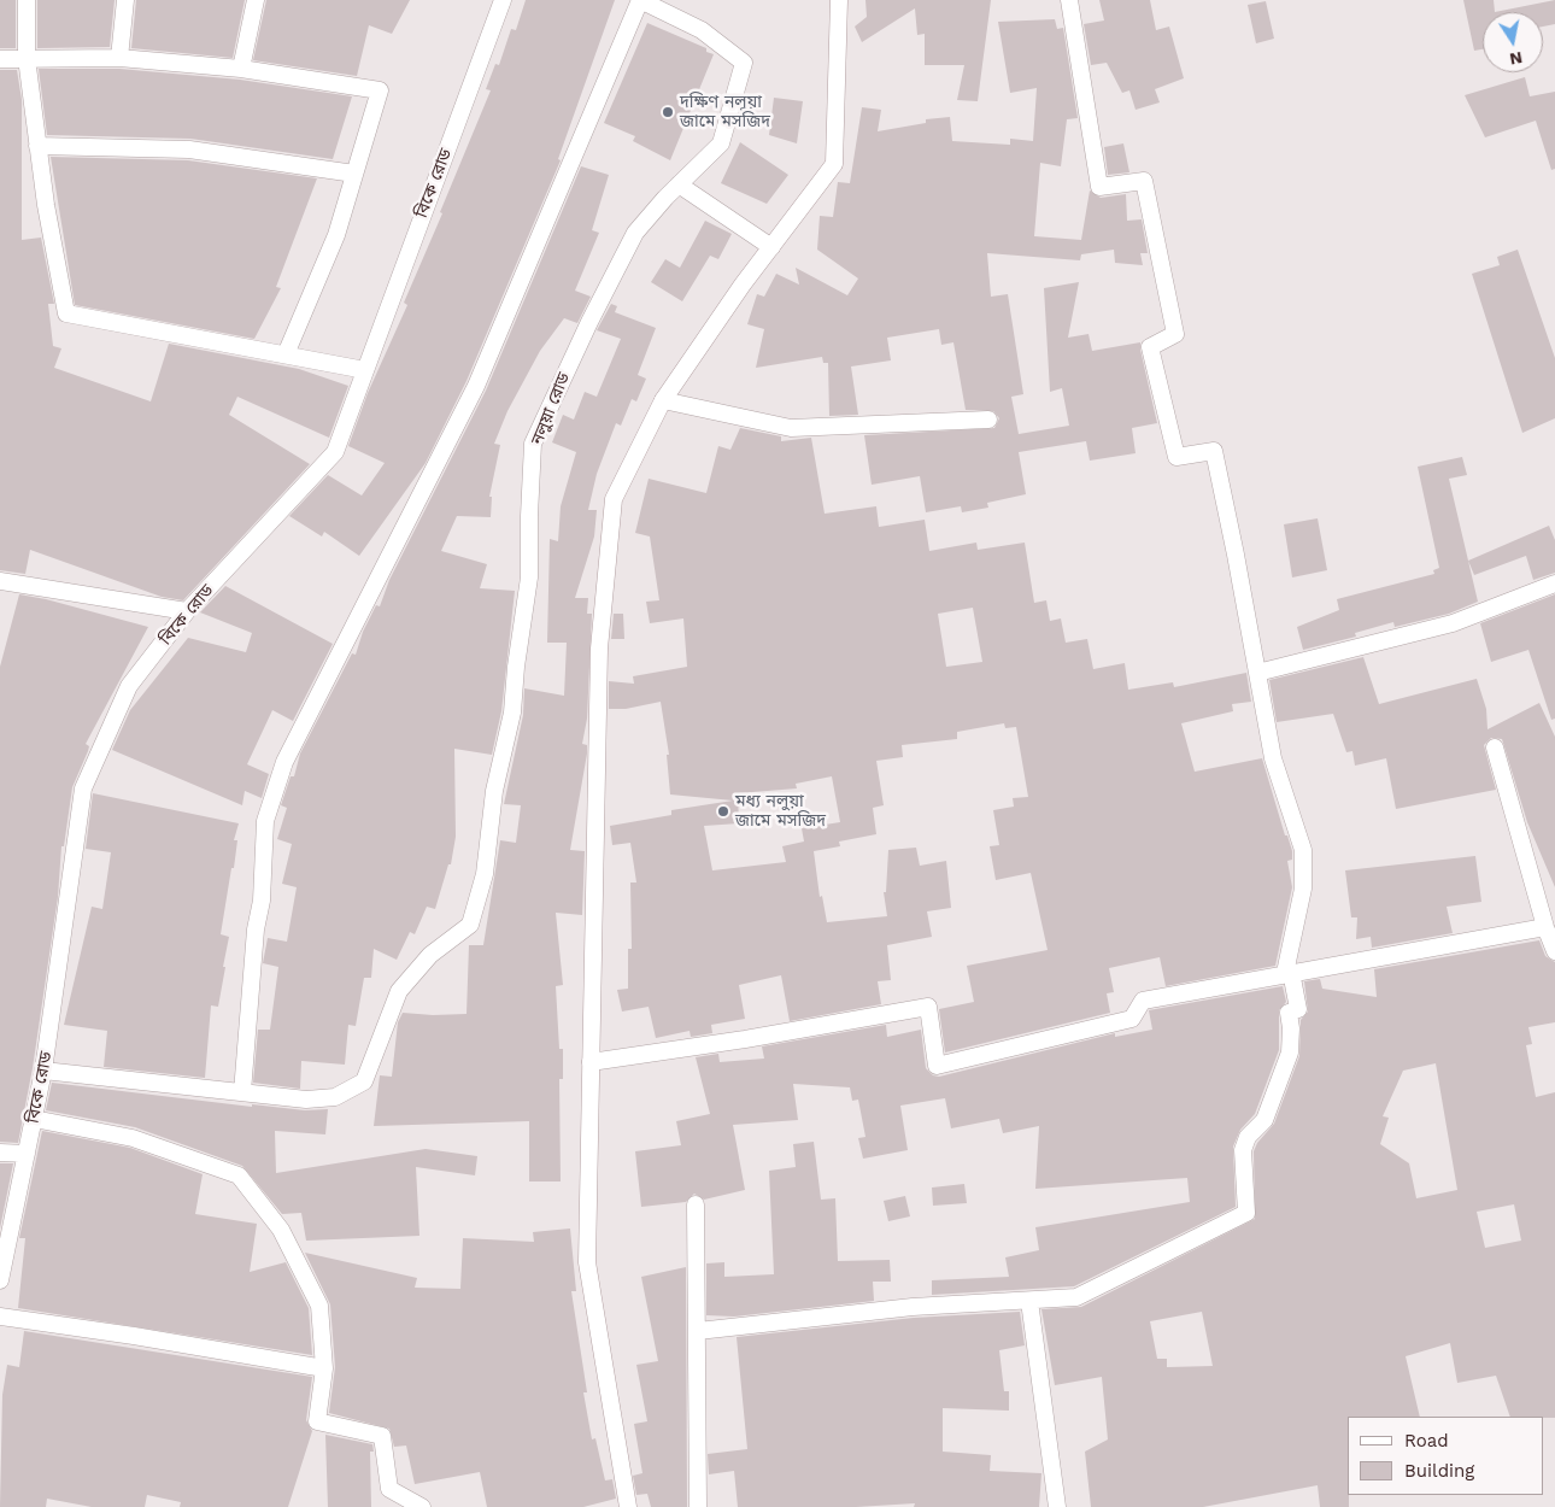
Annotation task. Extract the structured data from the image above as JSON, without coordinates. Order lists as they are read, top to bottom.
{
  "streets": {
    "street": ["বিকে রোড", "নলুয়া রোড"]
  },
  "places": ["দক্ষিণ নলুয়া জামে মসজিদ", "মধ্য নলুয়া জামে মসজিদ"],
  "legend": ["Road", "Building"],
  "north": "bottom"
}
